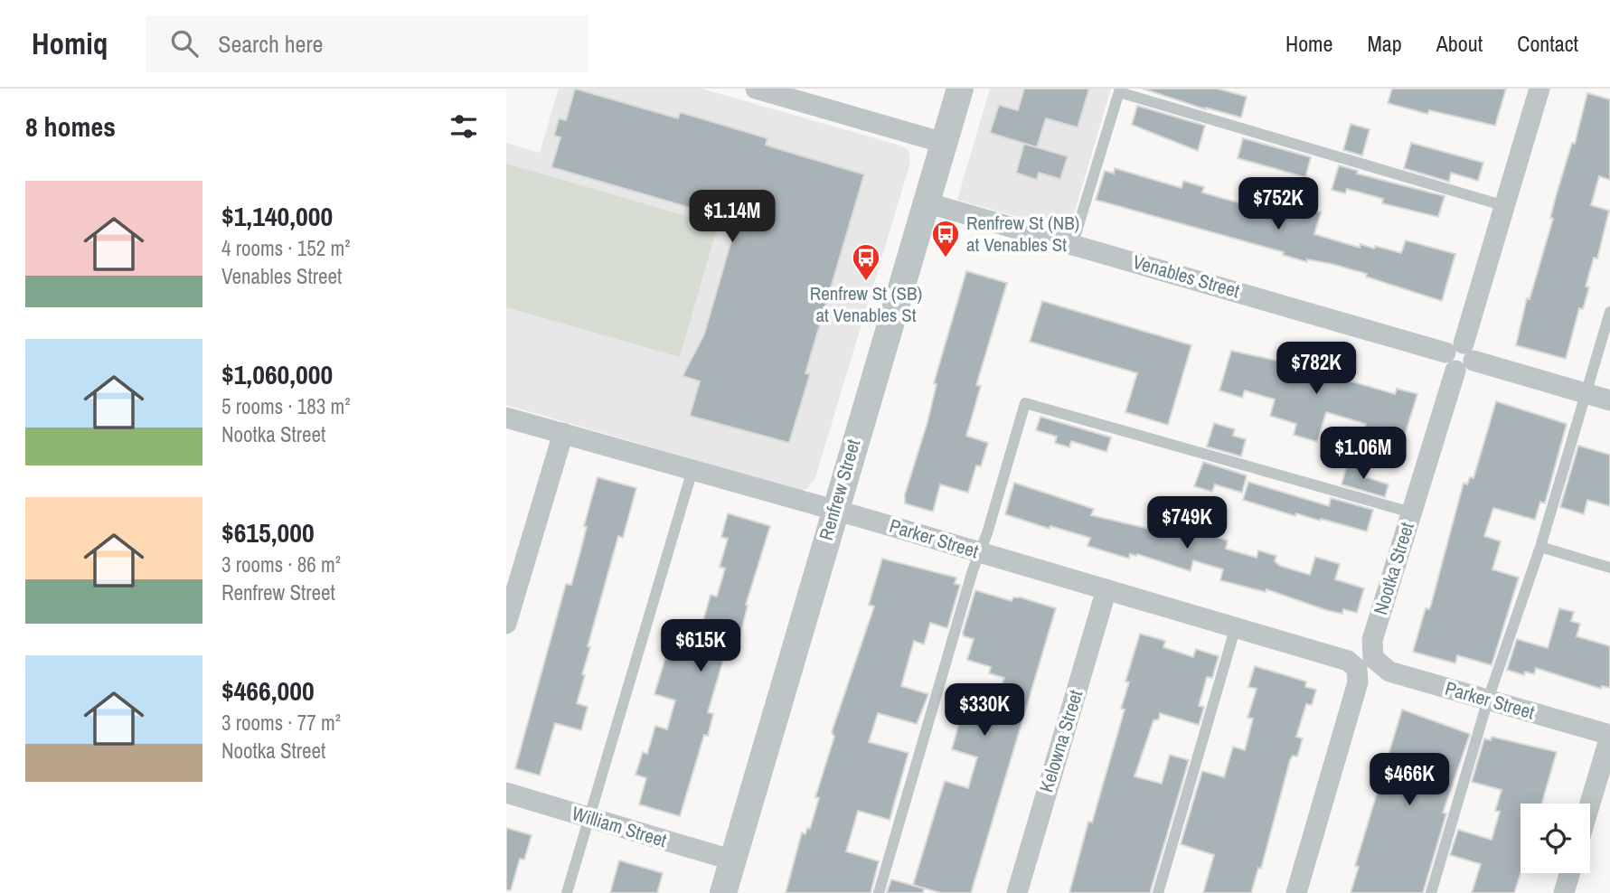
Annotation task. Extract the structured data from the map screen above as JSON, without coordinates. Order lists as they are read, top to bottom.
{
  "streets": {
    "street": [
      "Venables Street",
      "Renfrew Street",
      "Parker Street",
      "Nootka Street",
      "Kelowna Street",
      "William Street"
    ]
  },
  "crossings": [
    ["Venables Street", "Renfrew Street"],
    ["Venables Street", "Nootka Street"],
    ["Renfrew Street", "Parker Street"],
    ["Renfrew Street", "William Street"],
    ["Parker Street", "Nootka Street"],
    ["Parker Street", "Kelowna Street"]
  ],
  "places": {
    "bus stop": ["Renfrew St (NB) at Venables St", "Renfrew St (SB) at Venables St"]
  },
  "page": {
    "header": "Homiq",
    "search": "Search here",
    "nav": [
      "Home",
      "Map",
      "About",
      "Contact"
    ],
    "heading": "8 homes",
    "list": [
      {
        "name": "$1,140,000",
        "note": "4 rooms · 152 m² · Venables Street"
      },
      {
        "name": "$1,060,000",
        "note": "5 rooms · 183 m² · Nootka Street"
      },
      {
        "name": "$615,000",
        "note": "3 rooms · 86 m² · Renfrew Street"
      },
      {
        "name": "$466,000",
        "note": "3 rooms · 77 m² · Nootka Street"
      }
    ],
    "price": [
      "$752K",
      "$1.14M",
      "$782K",
      "$1.06M",
      "$749K",
      "$615K",
      "$330K",
      "$466K"
    ]
  }
}
